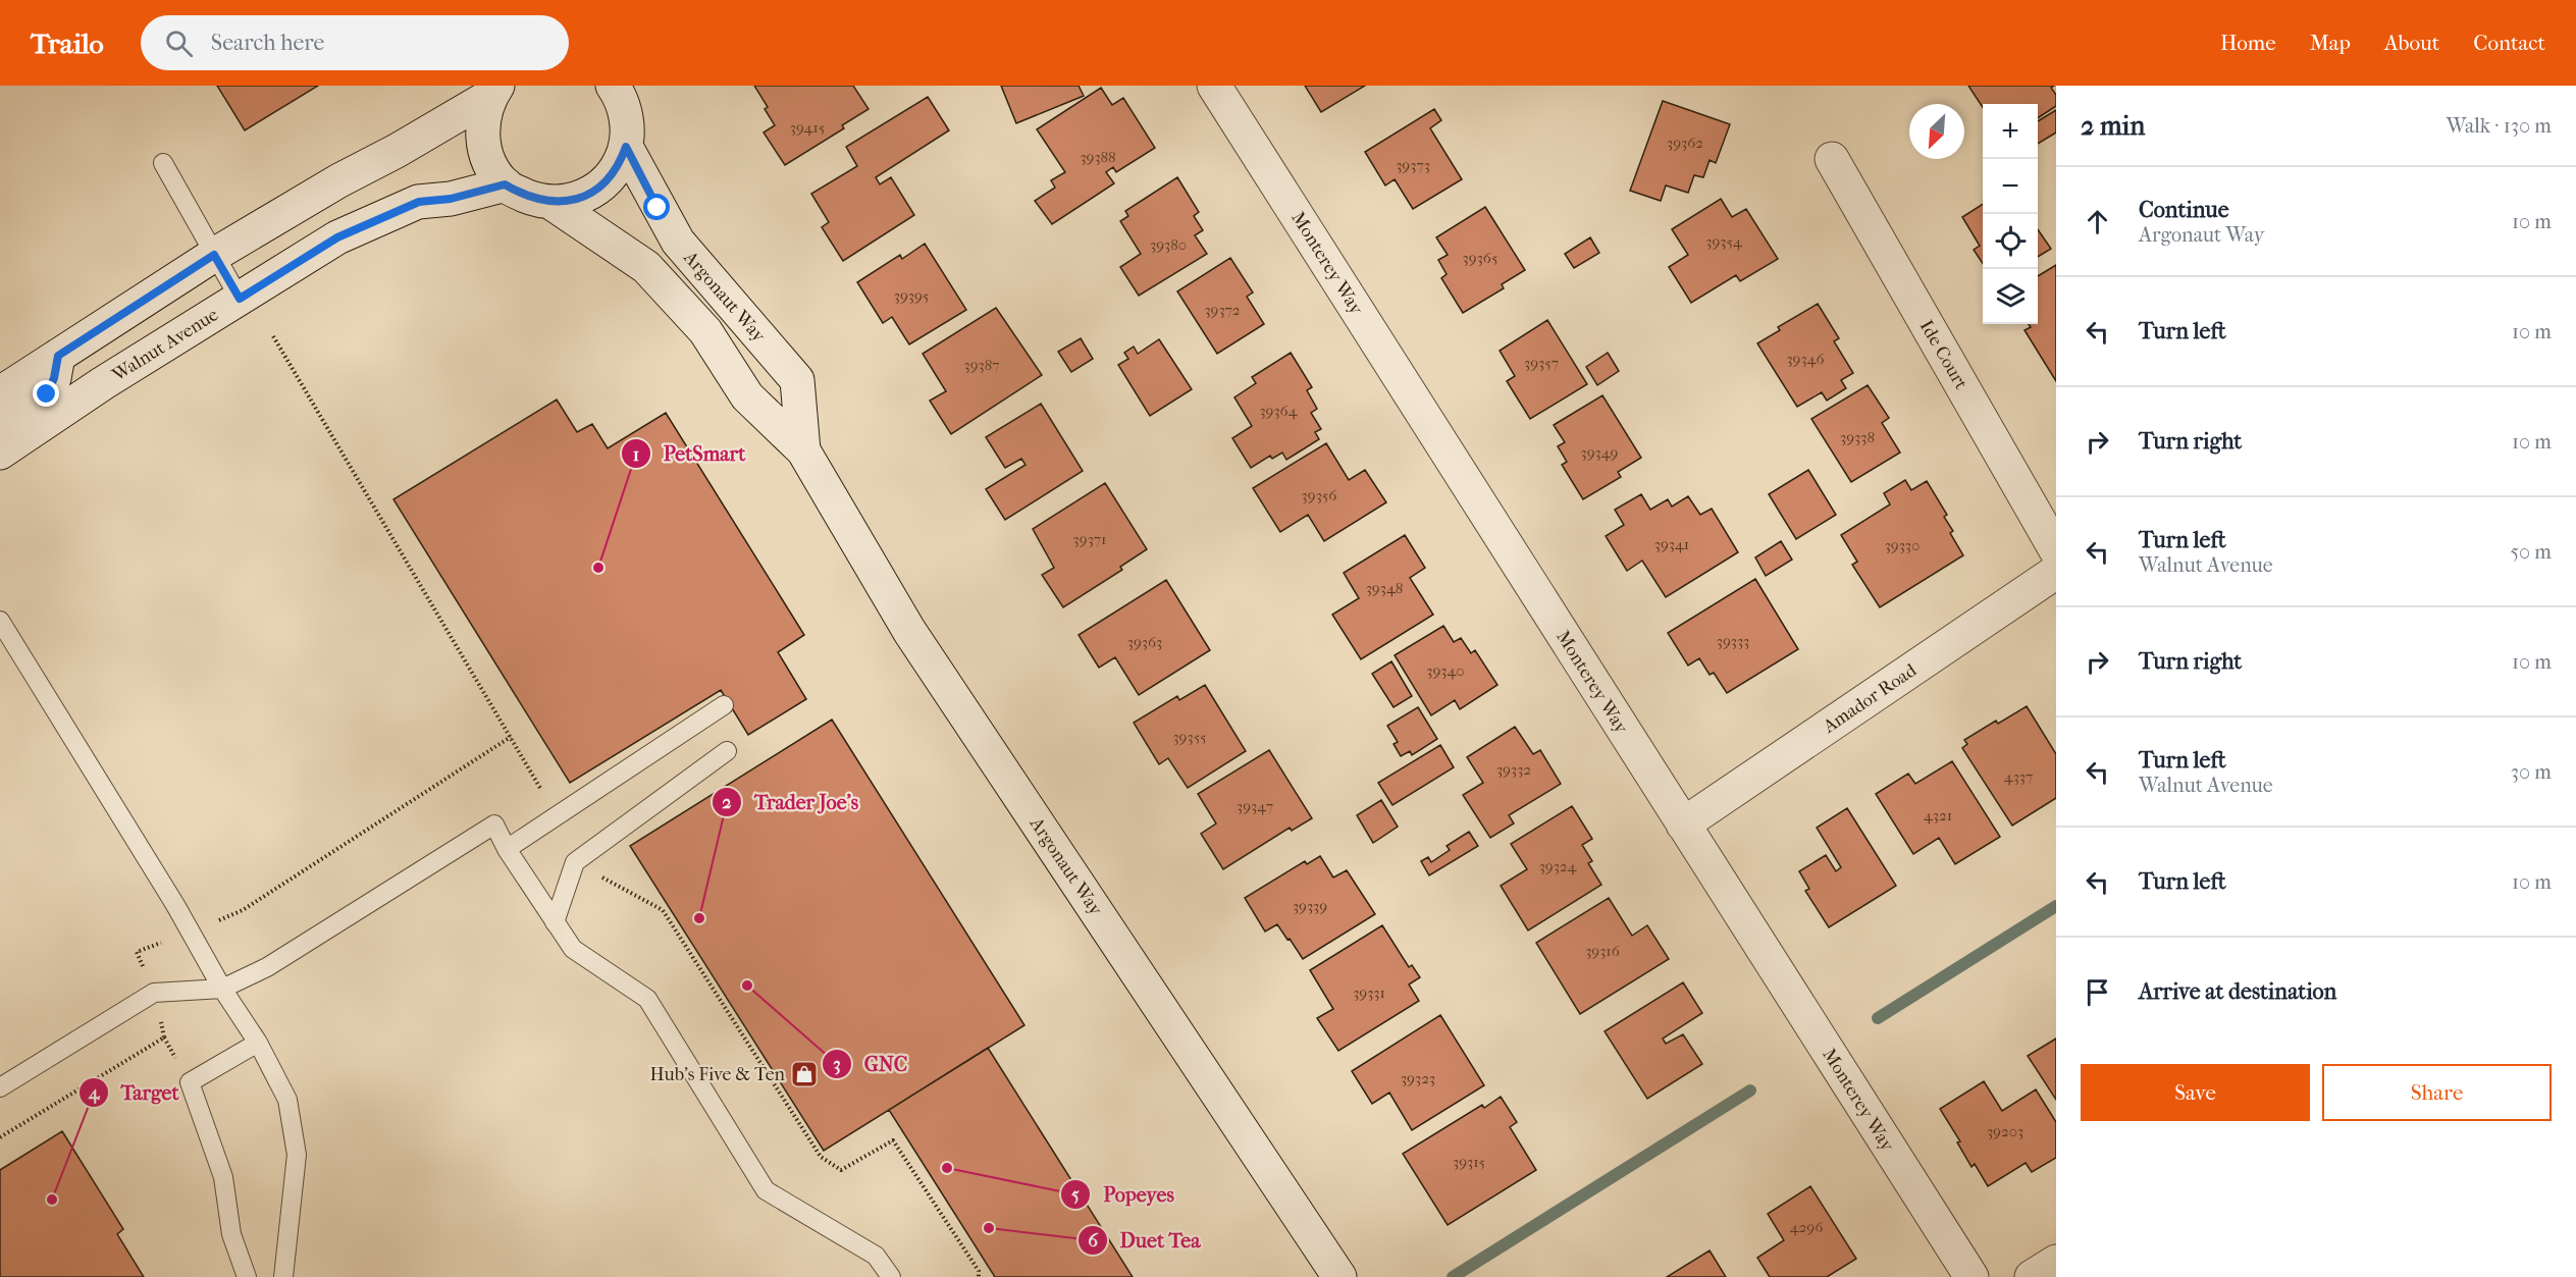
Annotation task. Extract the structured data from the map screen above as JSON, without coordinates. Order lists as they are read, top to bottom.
{
  "streets": {
    "street": [
      "Monterey Way",
      "Argonaut Way",
      "Walnut Avenue",
      "Ide Court",
      "Amador Road"
    ]
  },
  "crossings": [
    ["Monterey Way", "Amador Road"],
    ["Argonaut Way", "Walnut Avenue"]
  ],
  "places": {
    "other": [
      "PetSmart",
      "Trader Joe's",
      "GNC",
      "Popeyes",
      "Target",
      "Duet Tea"
    ],
    "shop": ["Hub's Five & Ten"]
  },
  "house_numbers": [
    "39415",
    "39362",
    "39388",
    "39373",
    "39354",
    "39380",
    "39365",
    "39395",
    "39372",
    "39346",
    "39357",
    "39387",
    "39364",
    "39338",
    "39349",
    "39356",
    "39371",
    "39341",
    "39330",
    "39348",
    "39333",
    "39363",
    "39340",
    "39355",
    "39332",
    "4337",
    "39347",
    "4321",
    "39324",
    "39339",
    "39316",
    "39331",
    "39323",
    "39203",
    "39315",
    "4296"
  ],
  "north": "bottom left",
  "page": {
    "header": "Trailo",
    "search": "Search here",
    "nav": [
      "Home",
      "Map",
      "About",
      "Contact"
    ],
    "heading": ["2 min", "Walk · 130 m"],
    "map_buttons": ["+", "−"],
    "list": [
      ["Continue", "Argonaut Way", "10 m"],
      ["Turn left", "10 m"],
      ["Turn right", "10 m"],
      ["Turn left", "Walnut Avenue", "50 m"],
      ["Turn right", "10 m"],
      ["Turn left", "Walnut Avenue", "30 m"],
      ["Turn left", "10 m"],
      "Arrive at destination"
    ],
    "buttons": ["Save", "Share"]
  }
}
